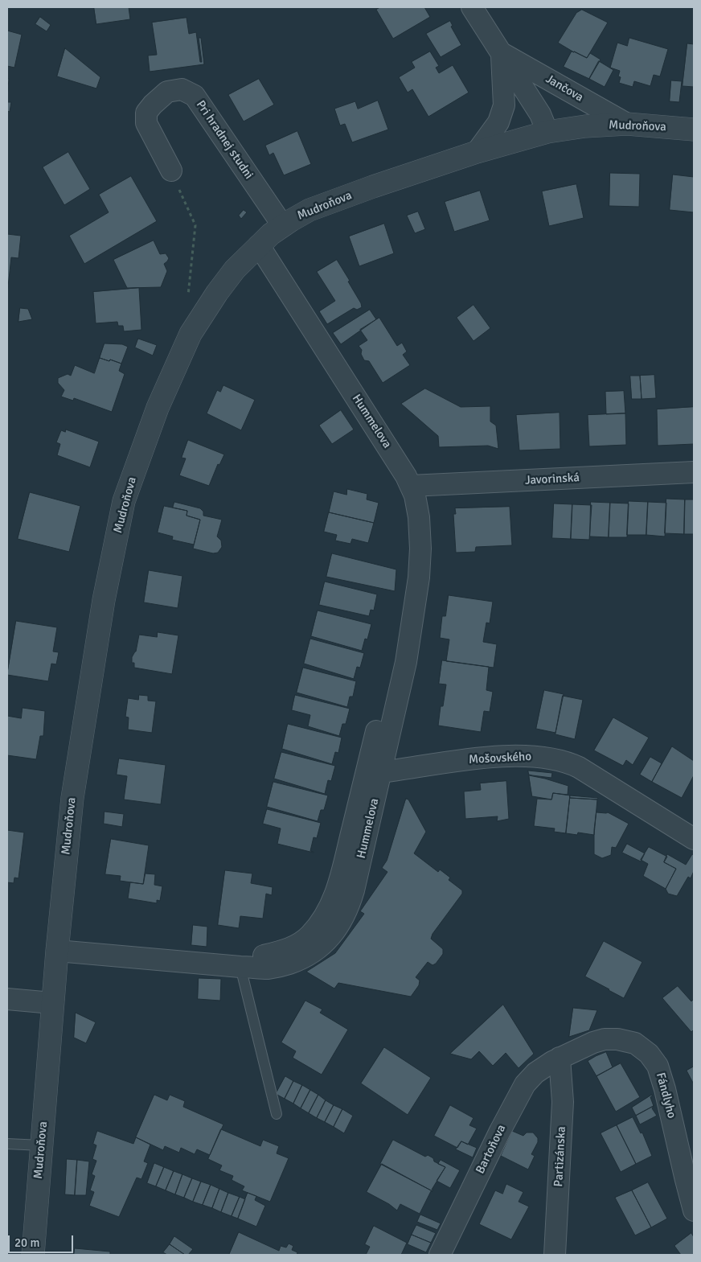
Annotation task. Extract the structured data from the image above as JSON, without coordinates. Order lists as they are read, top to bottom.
{
  "streets": {
    "street": [
      "Jančova",
      "Mudroňova",
      "Pri hradnej studni",
      "Hummelova",
      "Javorinská",
      "Mošovského",
      "Fándlyho",
      "Bartoňova",
      "Partizánska"
    ]
  },
  "crossings": [
    ["Jančova", "Mudroňova"],
    ["Mudroňova", "Pri hradnej studni"],
    ["Mudroňova", "Hummelova"],
    ["Hummelova", "Javorinská"],
    ["Hummelova", "Mošovského"],
    ["Fándlyho", "Bartoňova"],
    ["Fándlyho", "Partizánska"],
    ["Bartoňova", "Partizánska"]
  ],
  "scale_bar": "20 m"
}
